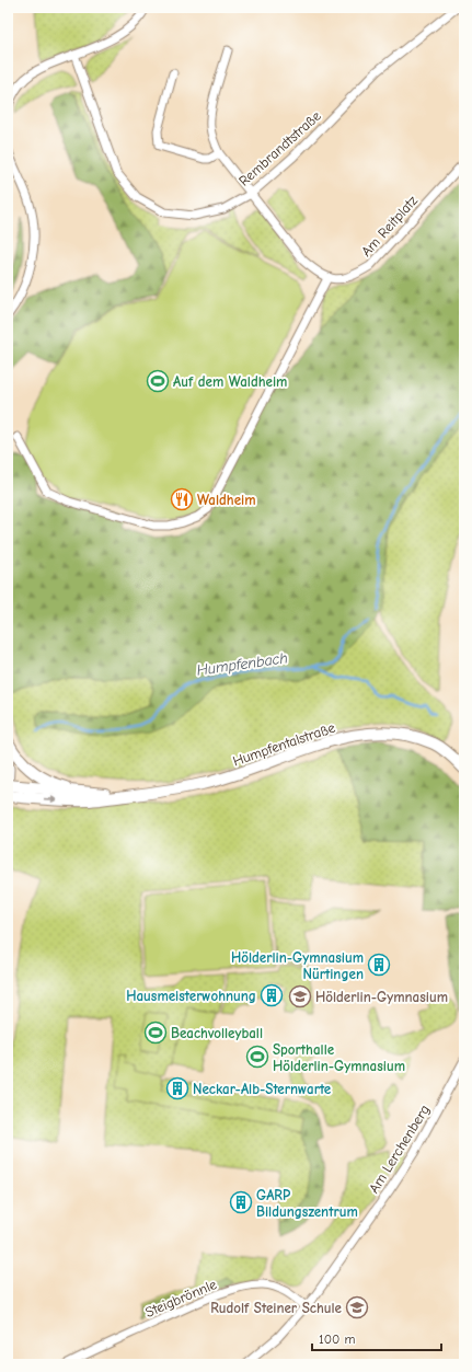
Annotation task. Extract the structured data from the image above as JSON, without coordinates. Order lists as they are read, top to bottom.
{
  "streets": {
    "street": [
      "Rembrandtstraße",
      "Am Reitplatz",
      "Humpfentalstraße",
      "Am Lerchenberg",
      "Steigbrönnle"
    ]
  },
  "crossings": [
    ["Am Lerchenberg", "Steigbrönnle"]
  ],
  "water": ["Humpfenbach"],
  "places": {
    "sports": ["Auf dem Waldheim", "Beachvolleyball", "Sporthalle Hölderlin-Gymnasium"],
    "restaurant": ["Waldheim"],
    "building": [
      "Hölderlin-Gymnasium Nürtingen",
      "Hausmeisterwohnung",
      "Neckar-Alb-Sternwarte",
      "GARP Bildungszentrum"
    ],
    "school or university": ["Hölderlin-Gymnasium", "Rudolf Steiner Schule"]
  },
  "scale_bar": "100 m"
}
